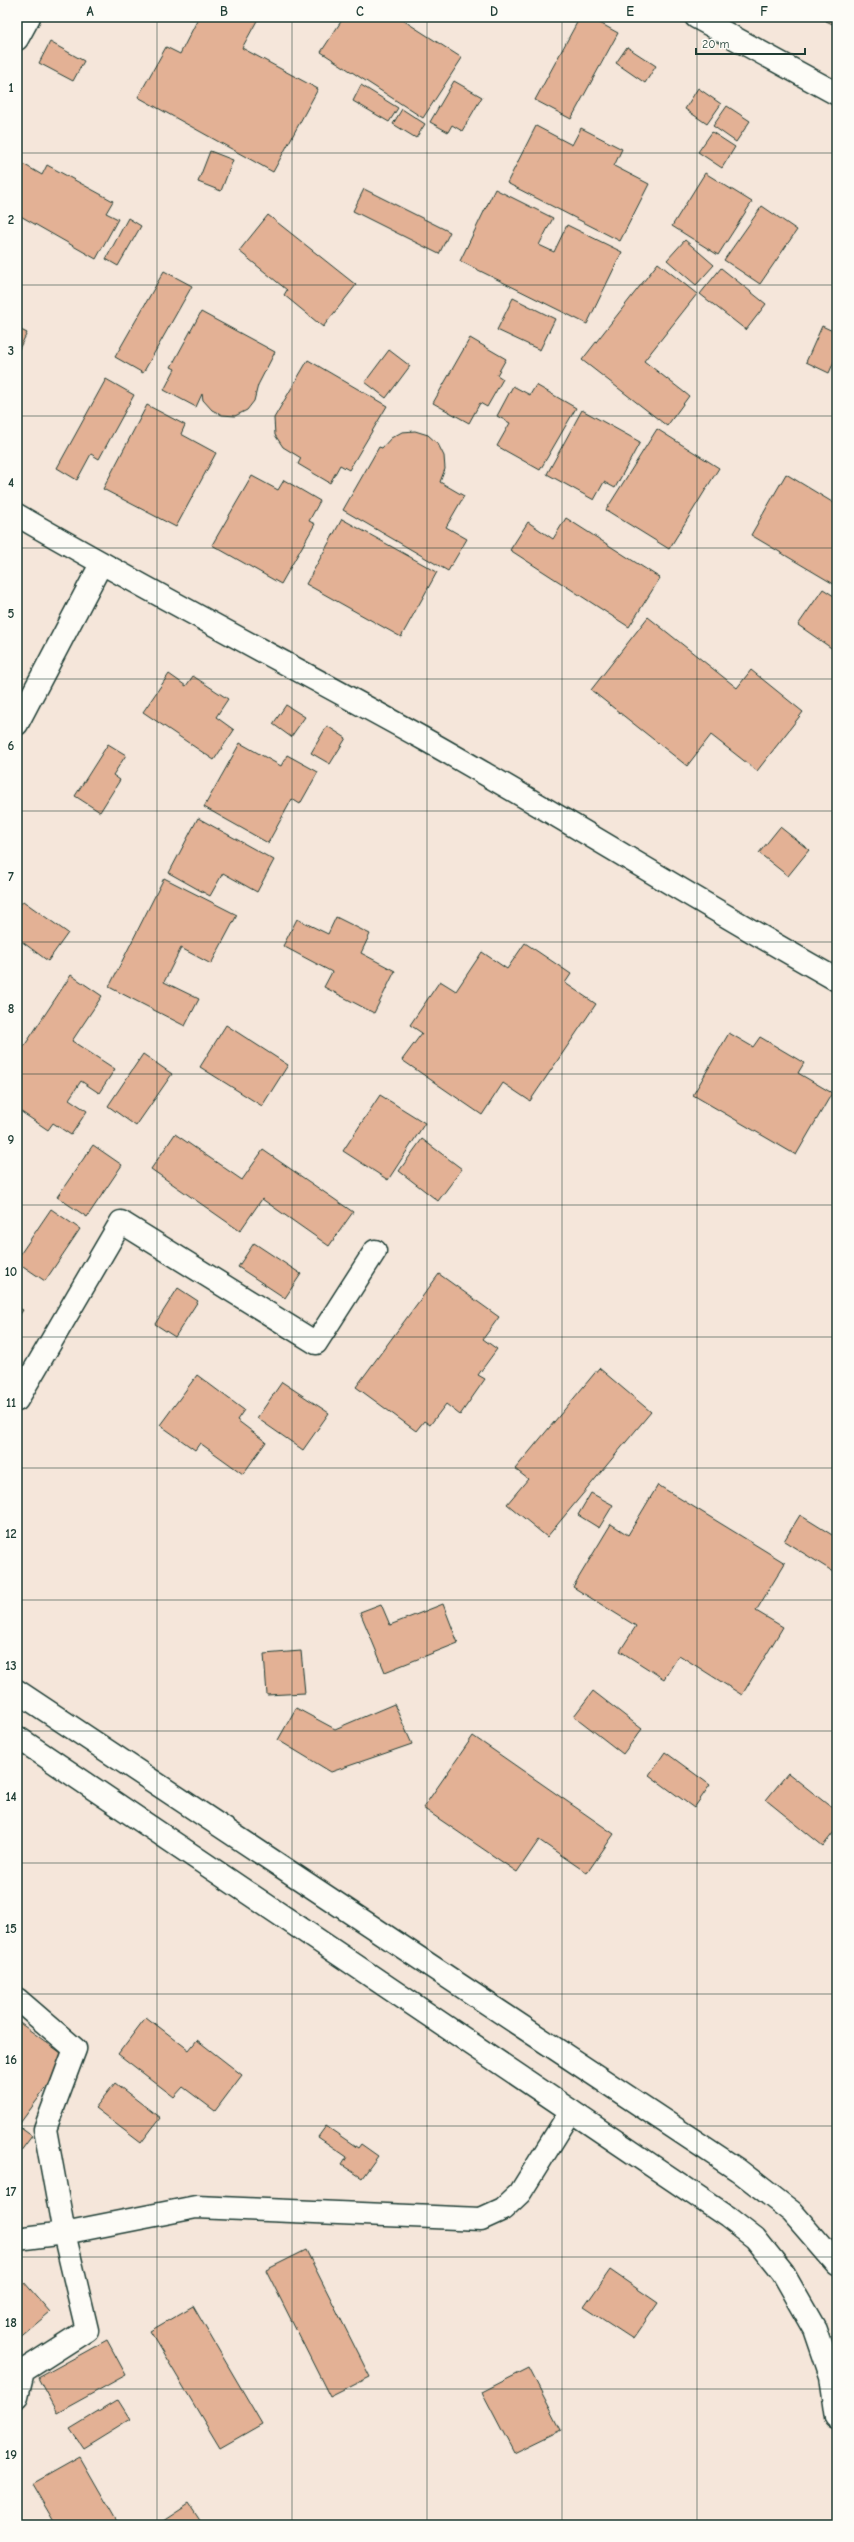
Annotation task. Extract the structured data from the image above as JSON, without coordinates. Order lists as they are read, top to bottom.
{
  "scale_bar": "20 m",
  "grid": {
    "columns": [
      "A",
      "B",
      "C",
      "D",
      "E",
      "F"
    ],
    "rows": [
      "1",
      "2",
      "3",
      "4",
      "5",
      "6",
      "7",
      "8",
      "9",
      "10",
      "11",
      "12",
      "13",
      "14",
      "15",
      "16",
      "17",
      "18",
      "19"
    ]
  }
}
